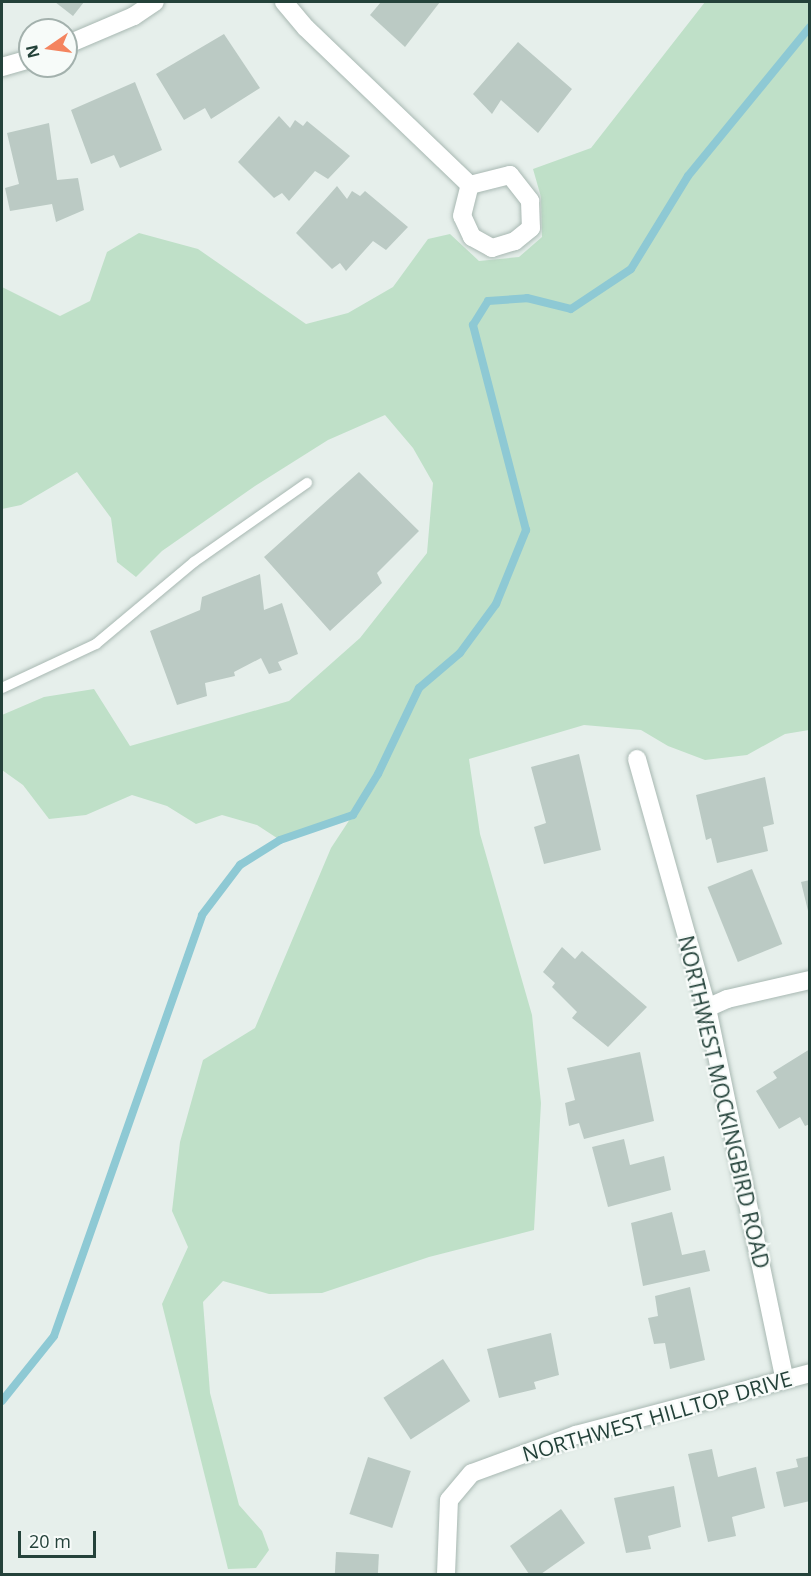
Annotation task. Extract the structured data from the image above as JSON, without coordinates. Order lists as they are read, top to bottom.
{
  "streets": {
    "street": ["NORTHWEST MOCKINGBIRD ROAD", "NORTHWEST HILLTOP DRIVE"]
  },
  "crossings": [
    ["NORTHWEST MOCKINGBIRD ROAD", "NORTHWEST HILLTOP DRIVE"]
  ],
  "scale_bar": "20 m",
  "north": "left"
}
